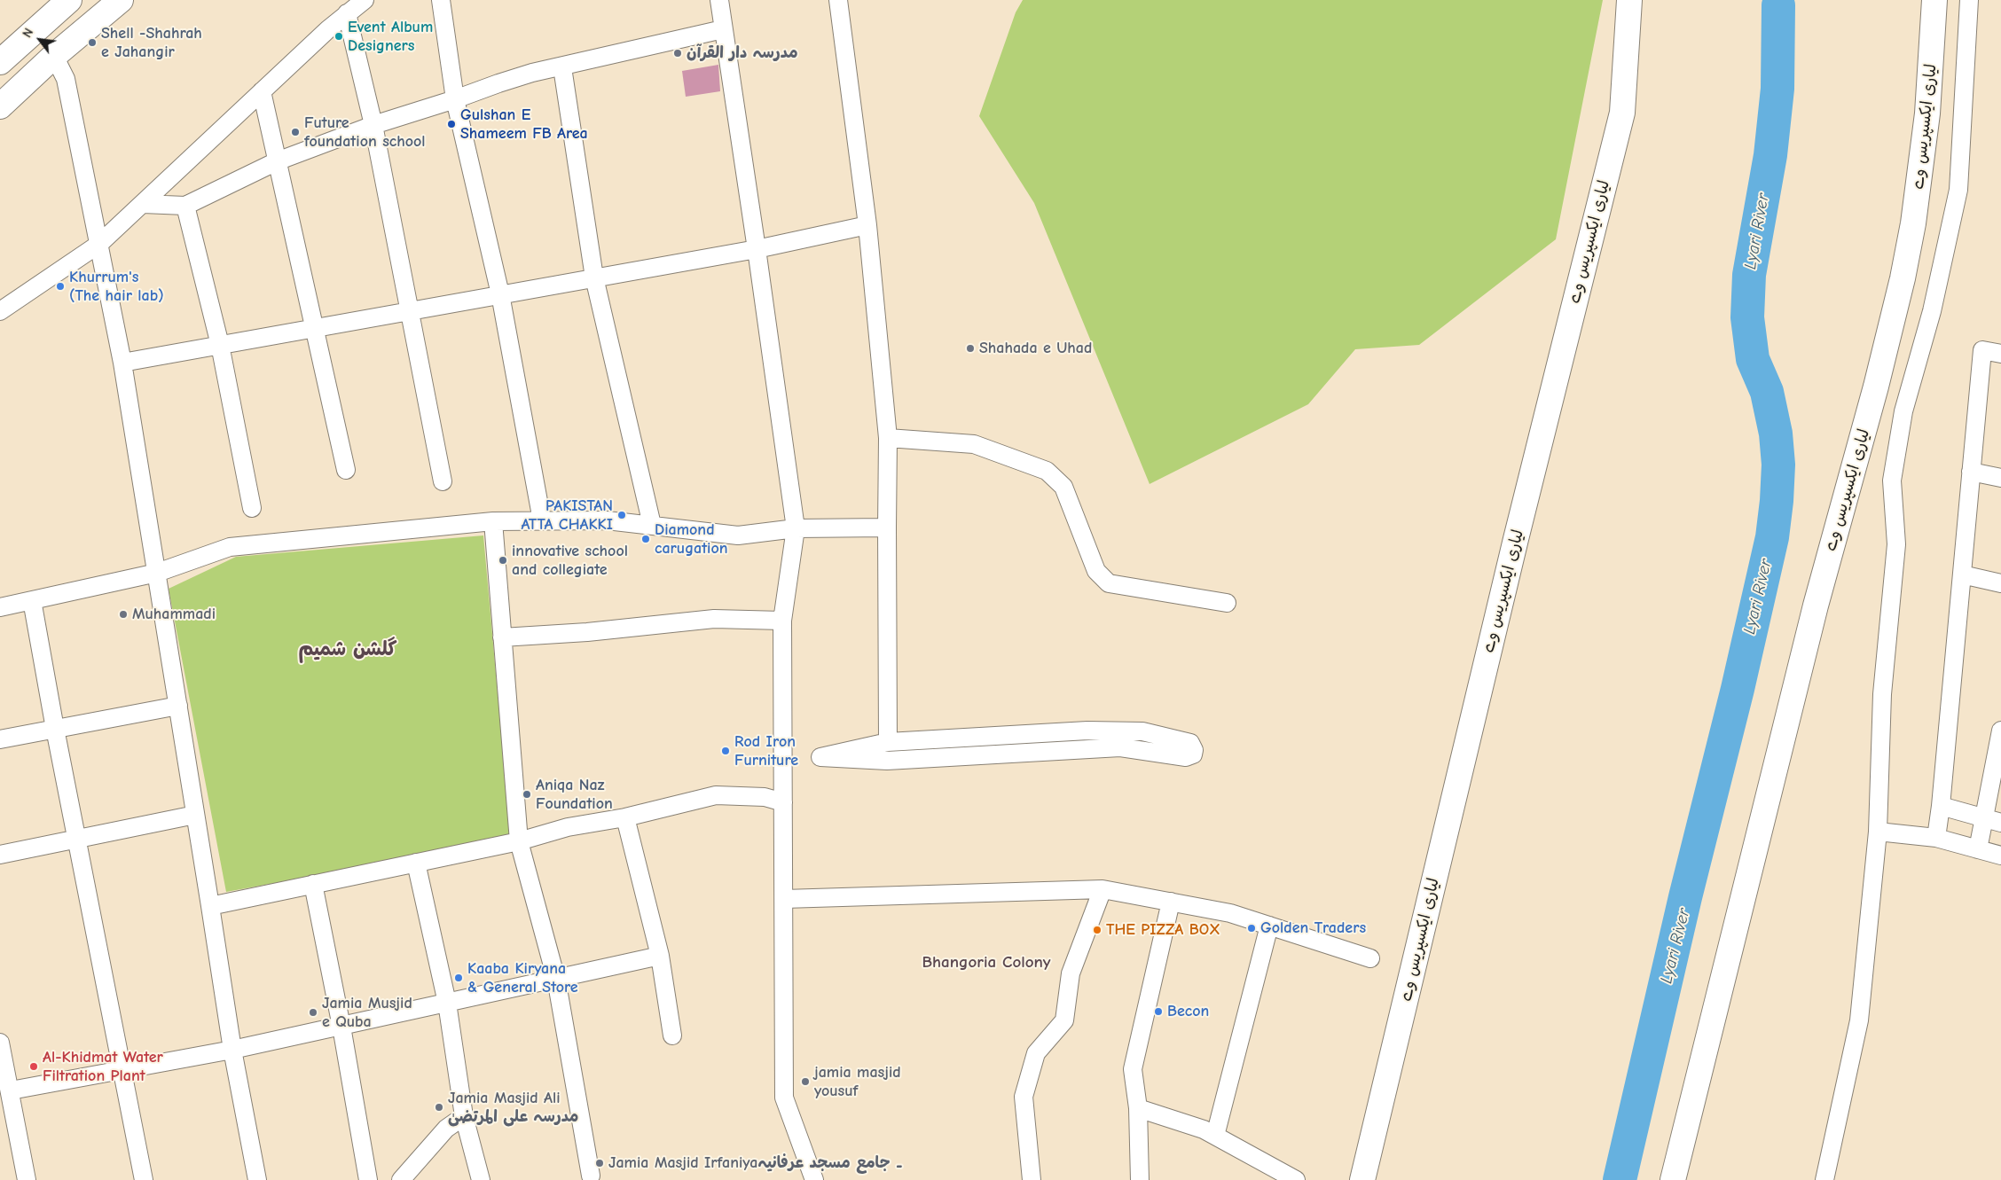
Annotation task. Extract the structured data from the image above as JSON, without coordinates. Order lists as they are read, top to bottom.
{
  "streets": {
    "main road": ["لیاری ایکسپریس وے"]
  },
  "districts": ["گلشن شمیم", "Bhangoria Colony"],
  "water": ["Lyari River"],
  "places": [
    "Event Album Designers",
    "Shell -Shahrah e Jahangir",
    "مدرسہ دار القرآن",
    "Gulshan E Shameem FB Area",
    "Future foundation school",
    "Khurrum's (The hair lab)",
    "Shahada e Uhad",
    "PAKISTAN ATTA CHAKKI",
    "Diamond carugation",
    "innovative school and collegiate",
    "Muhammadi",
    "Rod Iron Furniture",
    "Aniqa Naz Foundation",
    "Golden Traders",
    "THE PIZZA BOX",
    "Kaaba Kiryana & General Store",
    "Becon",
    "Jamia Musjid e Quba",
    "Al-Khidmat Water Filtration Plant",
    "jamia masjid yousuf",
    "Jamia Masjid Ali مدرسہ علی المرتضیٰ",
    "Jamia Masjid Irfaniya۔ جامع مسجد عرفانیہ"
  ],
  "north": "top left"
}
